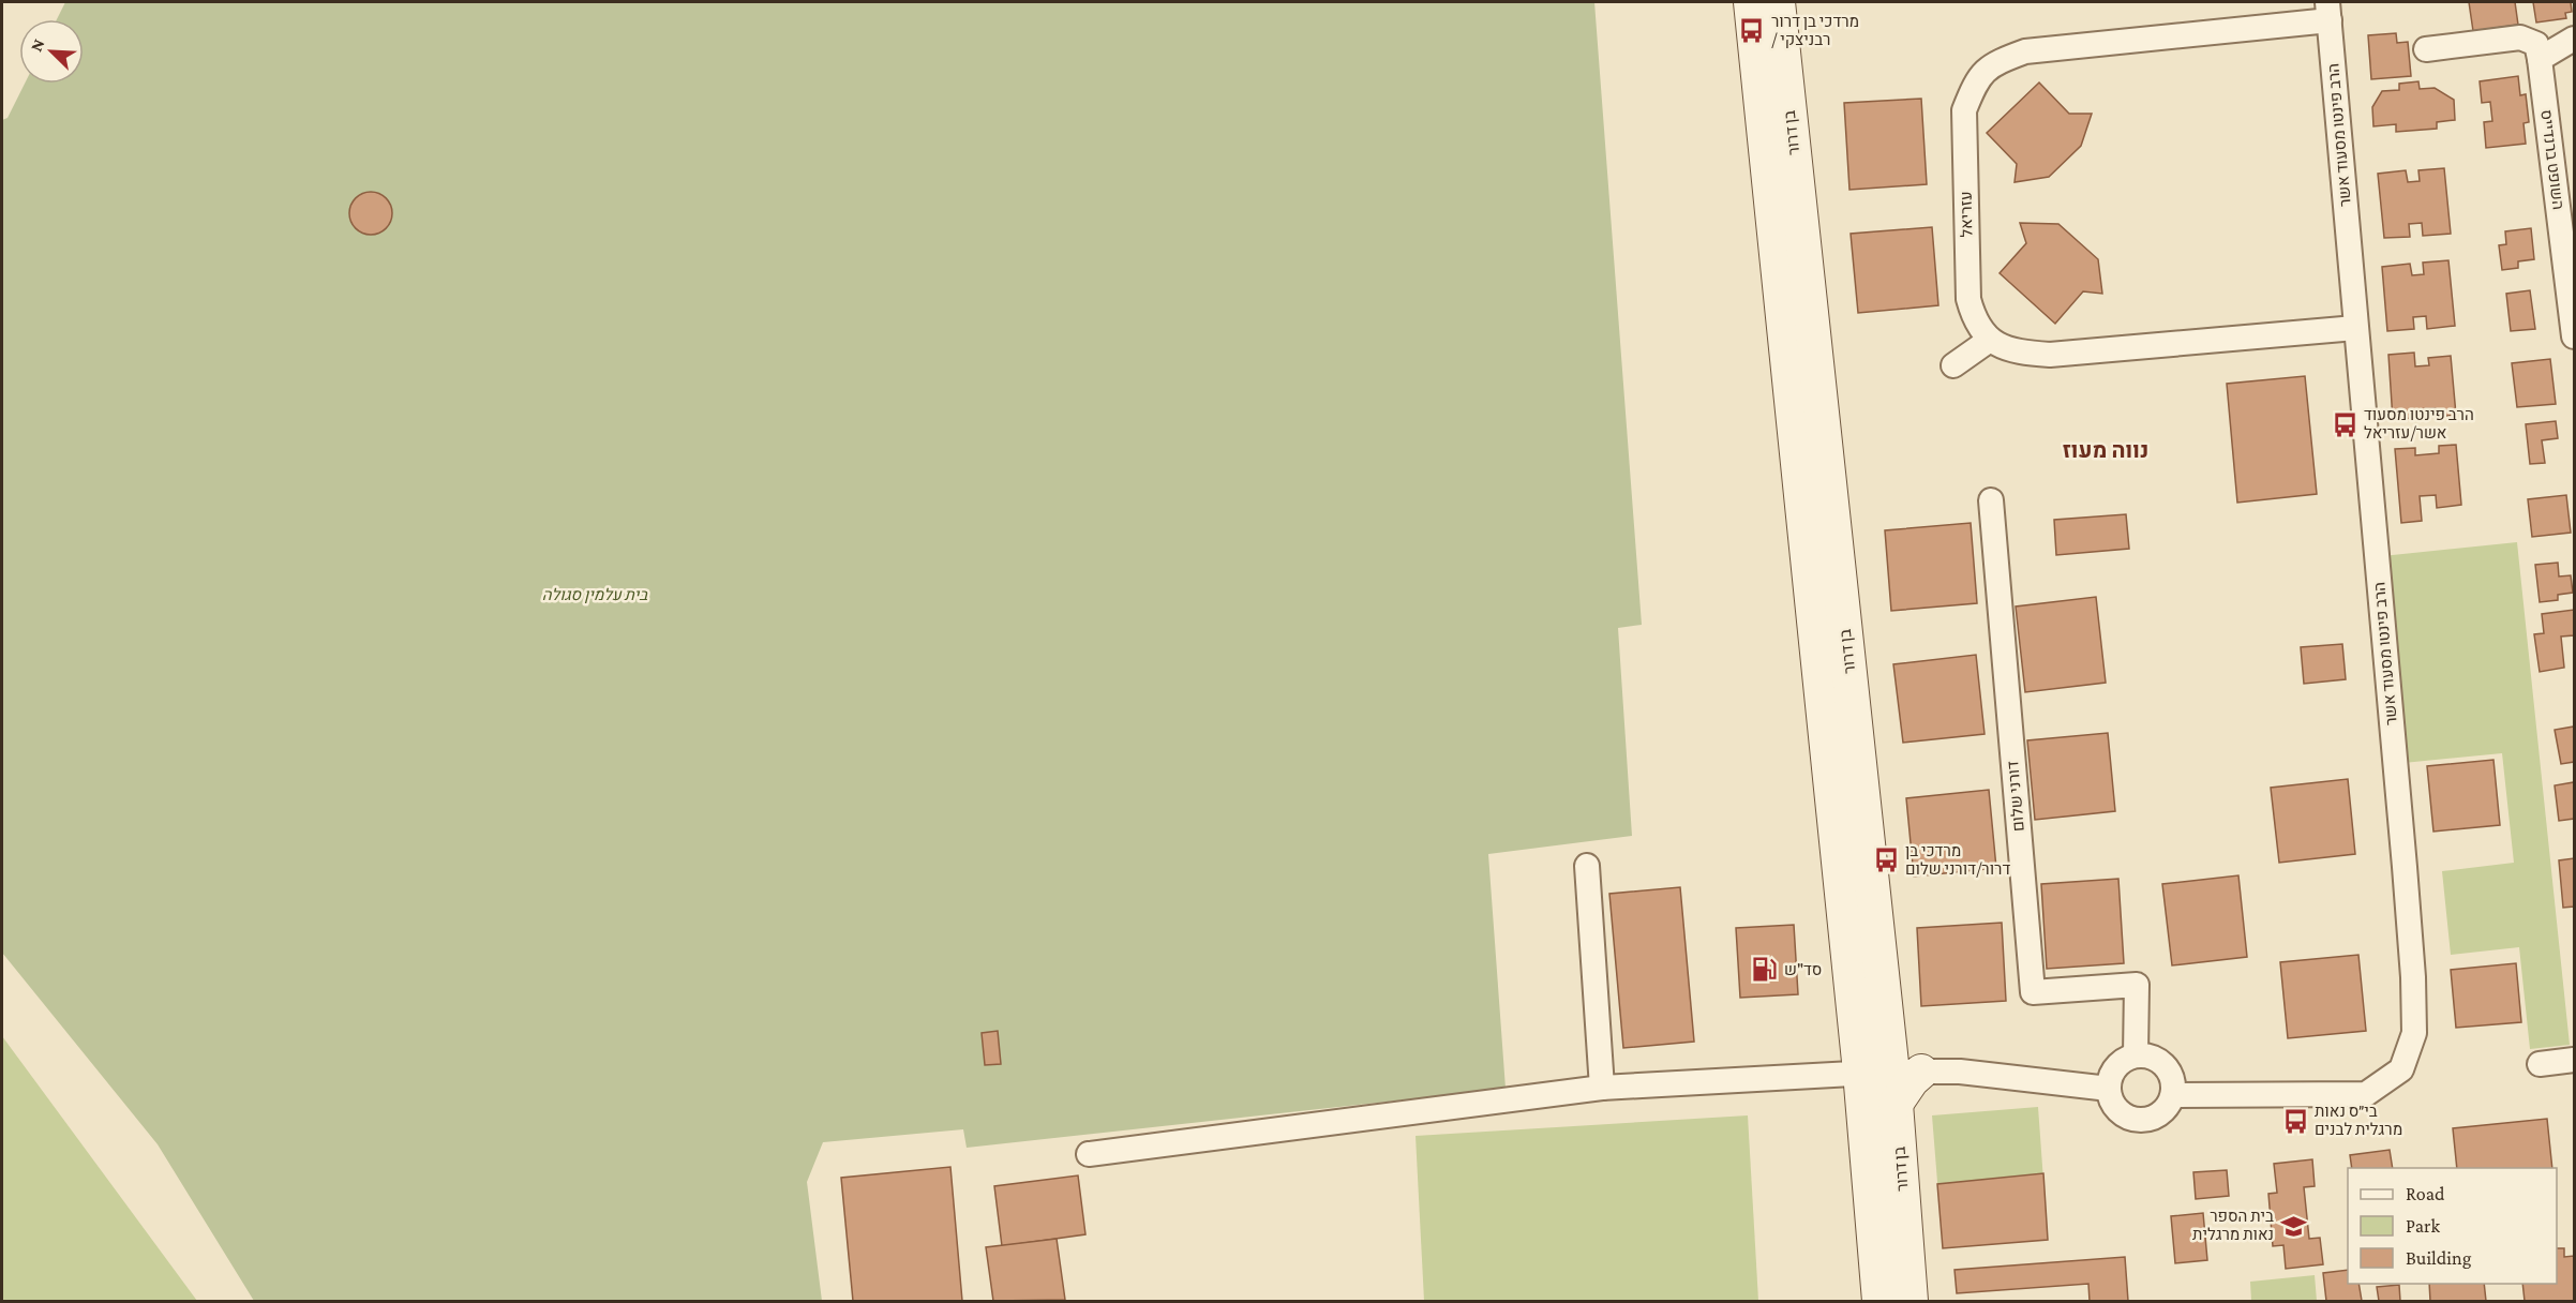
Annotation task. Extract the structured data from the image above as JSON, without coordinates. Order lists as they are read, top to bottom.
{
  "streets": {
    "street": [
      "בן דרור",
      "הרב פינטו מסעוד אשר",
      "השופט ברנדייס",
      "עזריאל",
      "דורני שלום"
    ]
  },
  "crossings": [
    ["הרב פינטו מסעוד אשר", "עזריאל"],
    ["הרב פינטו מסעוד אשר", "דורני שלום"]
  ],
  "districts": ["נווה מעוז"],
  "parks": ["בית עלמין סגולה"],
  "places": {
    "bus stop": [
      "מרדכי בן דרור / רבניצקי",
      "הרב פינטו מסעוד אשר/עזריאל",
      "מרדכי בן דרור/דורני שלום",
      "בי״ס נאות מרגלית לבנים"
    ],
    "fuel station": ["סד\"ש"],
    "school or university": ["בית הספר נאות מרגלית"]
  },
  "legend": ["Road", "Park", "Building"],
  "north": "top left"
}
